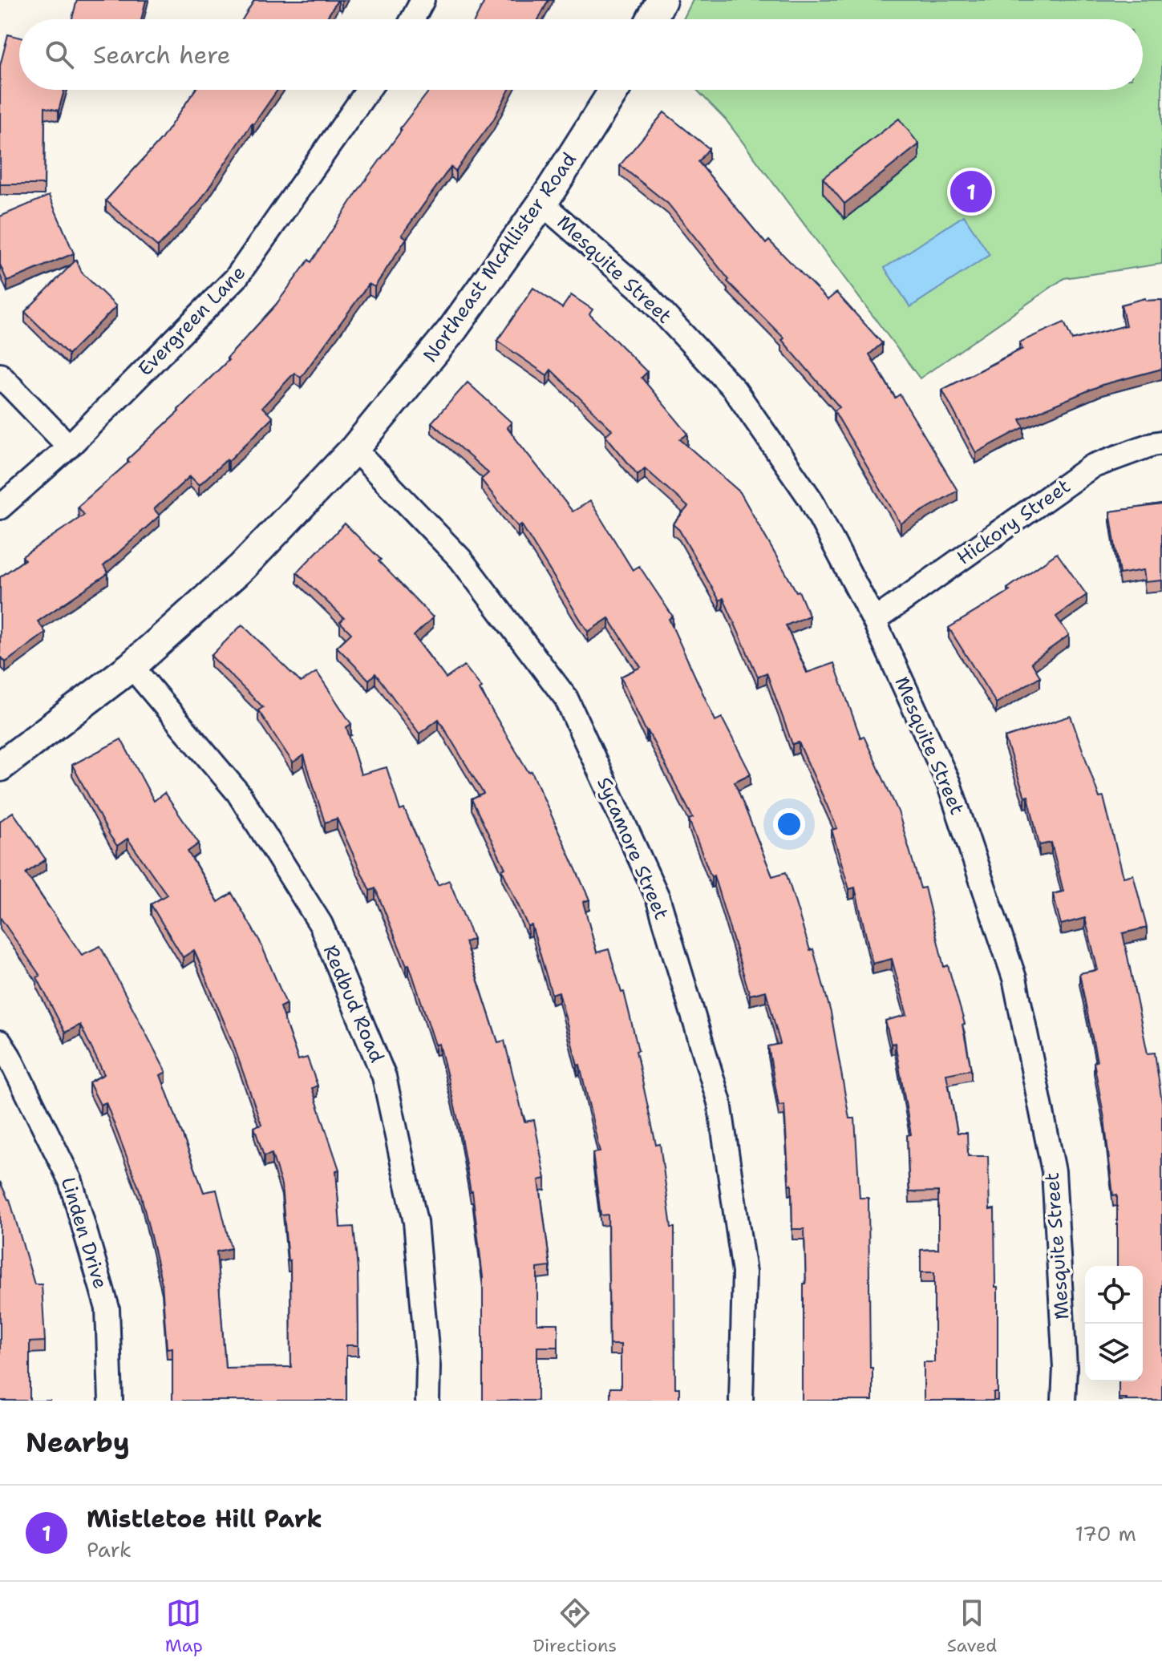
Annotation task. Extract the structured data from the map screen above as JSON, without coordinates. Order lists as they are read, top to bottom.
{
  "streets": {
    "street": [
      "Northeast McAllister Road",
      "Mesquite Street",
      "Evergreen Lane",
      "Hickory Street",
      "Sycamore Street",
      "Redbud Road",
      "Linden Drive"
    ]
  },
  "crossings": [
    ["Northeast McAllister Road", "Mesquite Street"],
    ["Northeast McAllister Road", "Sycamore Street"],
    ["Northeast McAllister Road", "Redbud Road"],
    ["Mesquite Street", "Hickory Street"]
  ],
  "page": {
    "search": "Search here",
    "pins": "1",
    "heading": "Nearby",
    "list": [
      {
        "mark": "1",
        "name": "Mistletoe Hill Park",
        "note": "Park",
        "value": "170 m"
      }
    ],
    "nav": ["Map", "Directions", "Saved"]
  }
}
